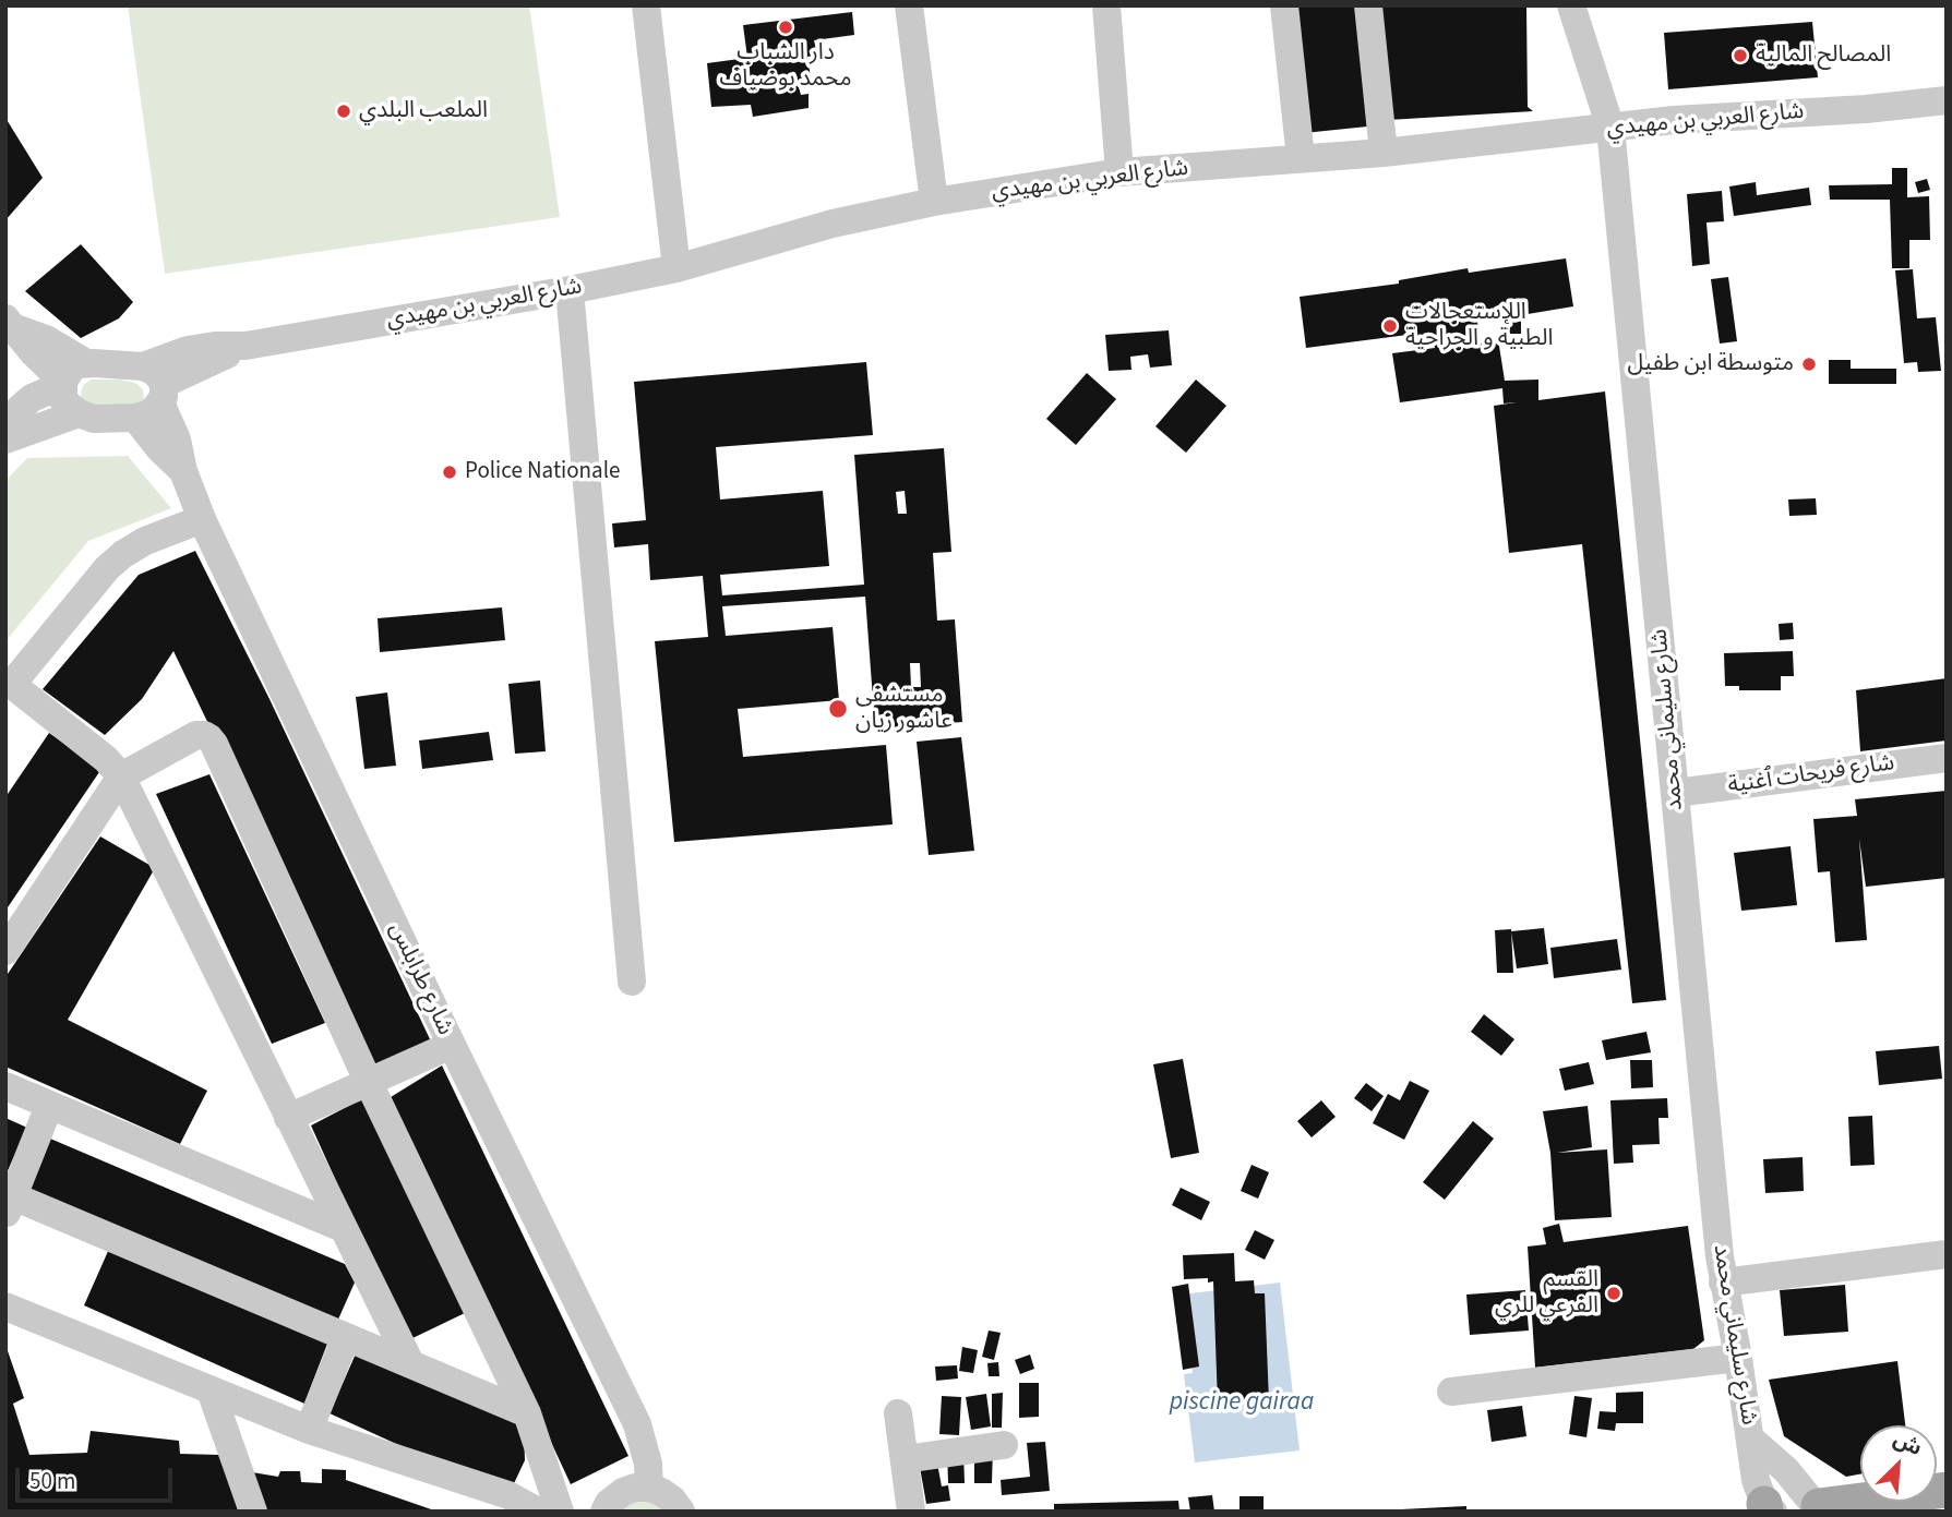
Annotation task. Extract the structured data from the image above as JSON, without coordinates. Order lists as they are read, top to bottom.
{
  "streets": {
    "street": [
      "شارع العربي بن مهيدي",
      "شارع سليماني محمد",
      "شارع فريحات ٱغنية",
      "شارع طرابلس"
    ]
  },
  "crossings": [
    ["شارع العربي بن مهيدي", "شارع سليماني محمد"],
    ["شارع العربي بن مهيدي", "شارع طرابلس"],
    ["شارع سليماني محمد", "شارع فريحات ٱغنية"]
  ],
  "water": ["piscine gairaa"],
  "places": [
    "دار الشباب محمد بوضياف",
    "المصالح المالية",
    "الملعب البلدي",
    "اللإستعجالات الطبية و الجراحية",
    "متوسطة ابن طفيل",
    "Police Nationale",
    "مستشفى عاشور زيان",
    "القسم الفرعي للري"
  ],
  "scale_bar": "50 m",
  "north": "top right"
}
